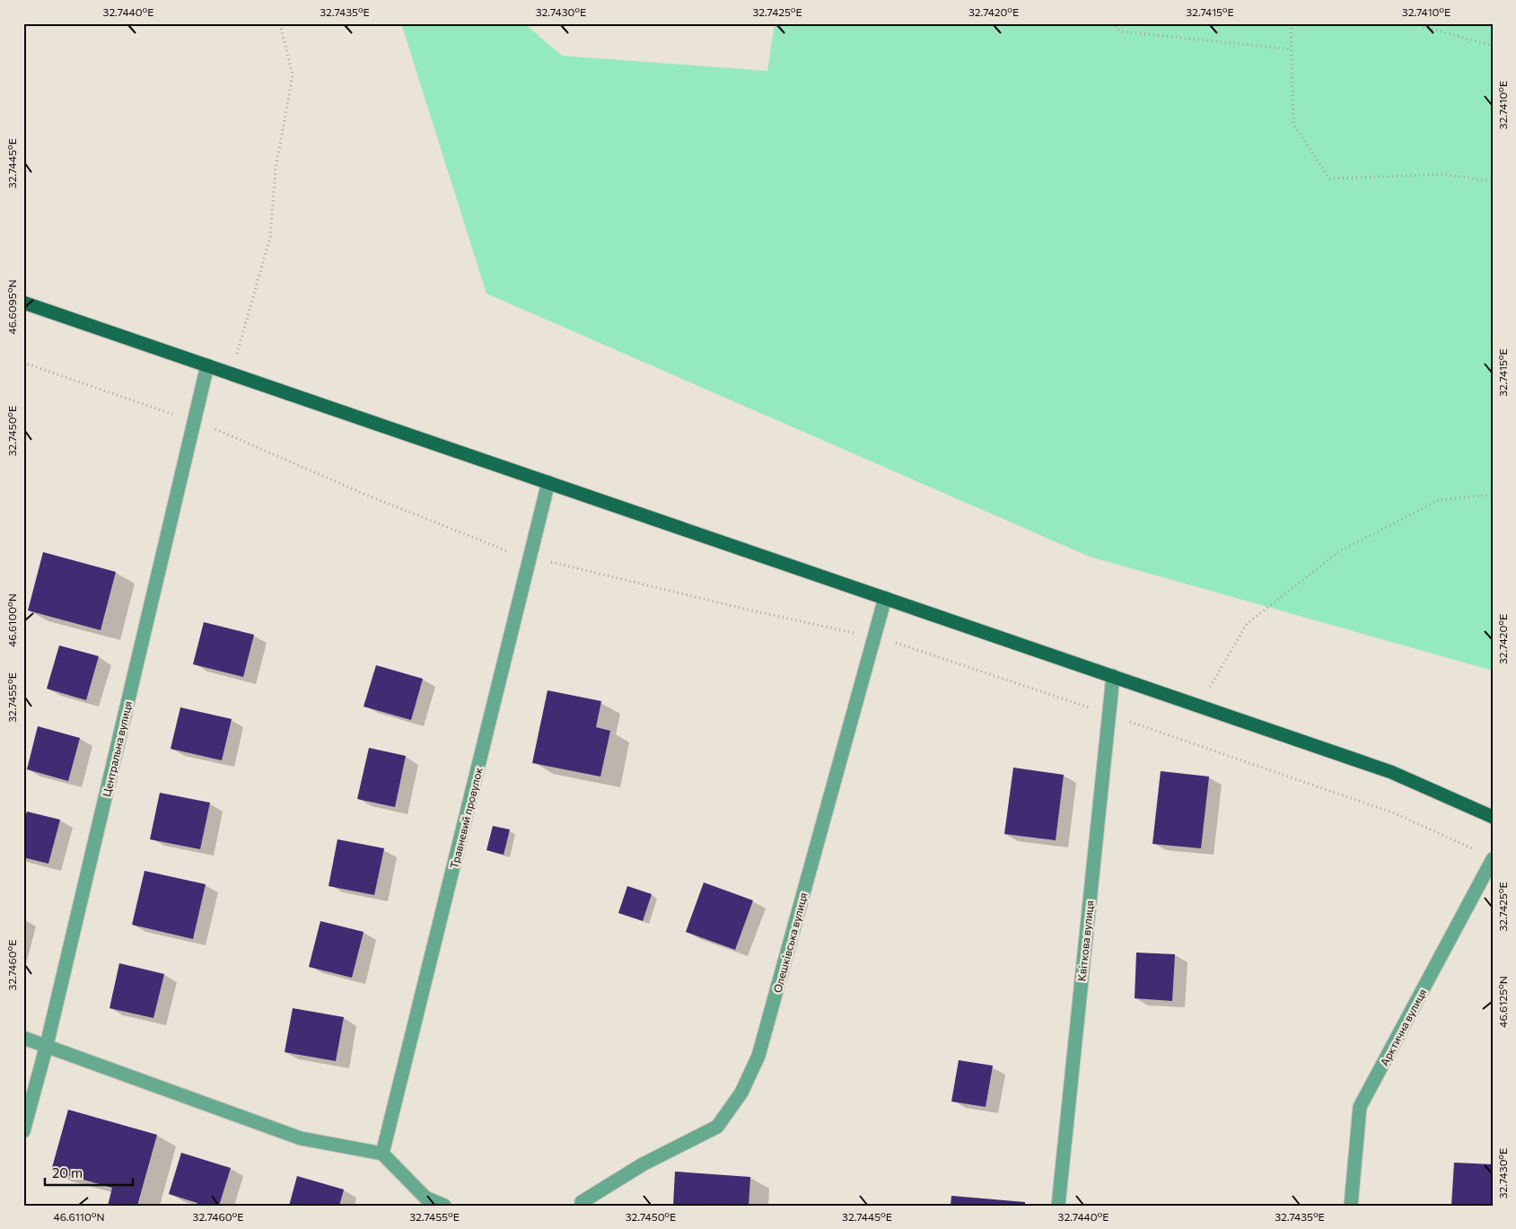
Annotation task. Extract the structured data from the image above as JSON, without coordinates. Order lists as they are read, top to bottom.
{
  "streets": {
    "lane": [
      "Центральна вулиця",
      "Травневий провулок",
      "Квіткова вулиця",
      "Олешківська вулиця",
      "Арктична вулиця"
    ]
  },
  "scale_bar": "20 m",
  "coordinates": [
    "32.7440°E",
    "32.7435°E",
    "32.7430°E",
    "32.7425°E",
    "32.7420°E",
    "32.7415°E",
    "32.7410°E",
    "32.7445°E",
    "46.6095°N",
    "32.7450°E",
    "46.6100°N",
    "32.7455°E",
    "32.7460°E",
    "46.6125°N",
    "46.6110°N"
  ]
}
